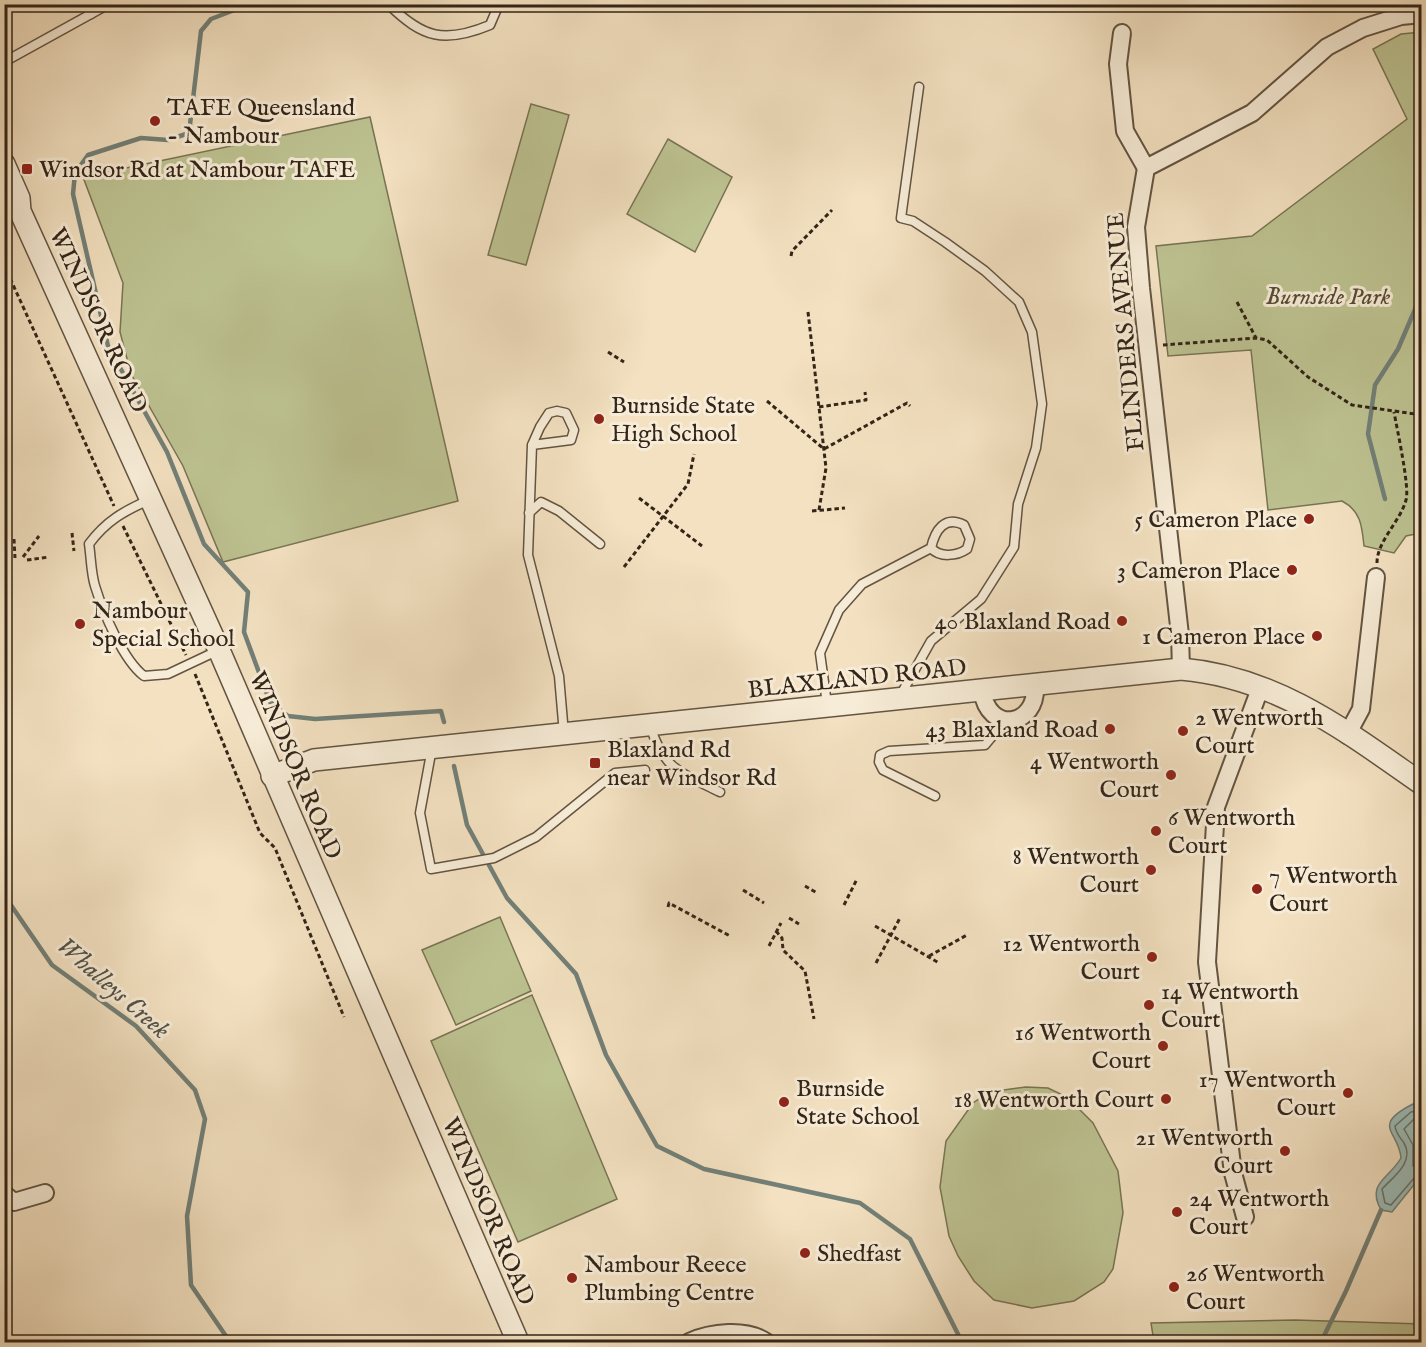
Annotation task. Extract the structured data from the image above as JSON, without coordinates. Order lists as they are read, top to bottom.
{
  "streets": {
    "street": ["WINDSOR ROAD", "FLINDERS AVENUE", "BLAXLAND ROAD"]
  },
  "crossings": [
    ["WINDSOR ROAD", "BLAXLAND ROAD"],
    ["FLINDERS AVENUE", "BLAXLAND ROAD"]
  ],
  "water": ["Whalleys Creek"],
  "parks": ["Burnside Park"],
  "places": {
    "other": [
      "TAFE Queensland - Nambour",
      "Burnside State High School",
      "5 Cameron Place",
      "3 Cameron Place",
      "40 Blaxland Road",
      "Nambour Special School",
      "1 Cameron Place",
      "43 Blaxland Road",
      "2 Wentworth Court",
      "4 Wentworth Court",
      "6 Wentworth Court",
      "8 Wentworth Court",
      "7 Wentworth Court",
      "12 Wentworth Court",
      "14 Wentworth Court",
      "16 Wentworth Court",
      "17 Wentworth Court",
      "18 Wentworth Court",
      "Burnside State School",
      "21 Wentworth Court",
      "24 Wentworth Court",
      "Shedfast",
      "Nambour Reece Plumbing Centre",
      "26 Wentworth Court"
    ],
    "transit": ["Windsor Rd at Nambour TAFE", "Blaxland Rd near Windsor Rd"]
  }
}
